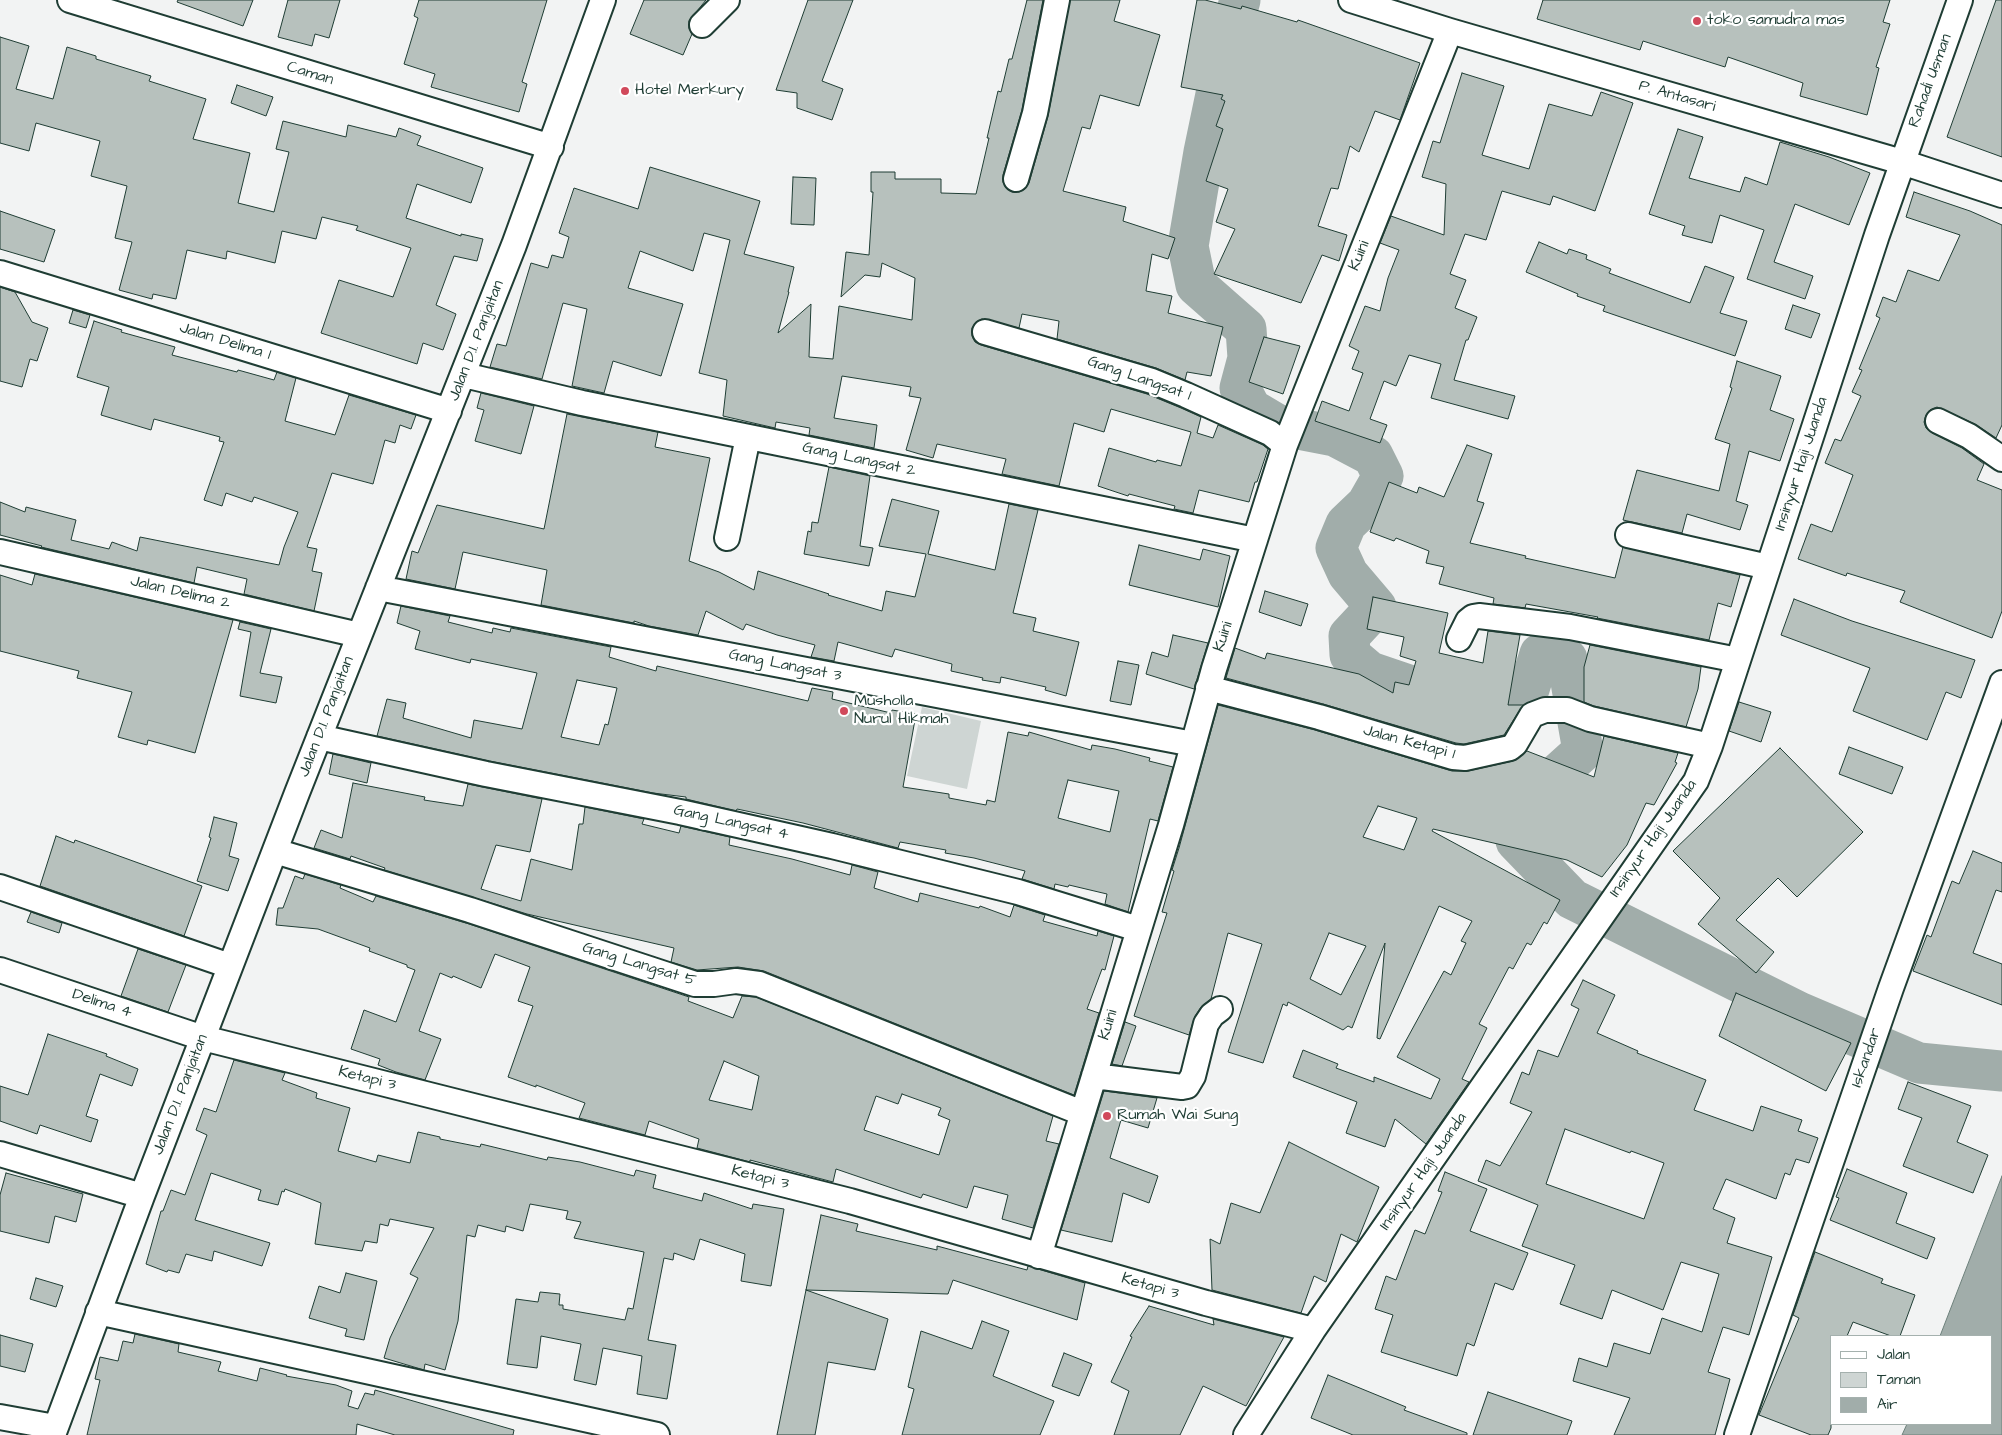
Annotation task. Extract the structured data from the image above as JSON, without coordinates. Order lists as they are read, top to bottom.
{
  "streets": {
    "street": [
      "Caman",
      "Rahadi Usman",
      "P. Antasari",
      "Kuini",
      "Jalan D.I. Panjaitan",
      "Jalan Delima 1",
      "Gang Langsat 1",
      "Gang Langsat 2",
      "Insinyur Haji Juanda",
      "Jalan Delima 2",
      "Gang Langsat 3",
      "Jalan Ketapi 1",
      "Gang Langsat 4",
      "Gang Langsat 5",
      "Delima 4",
      "Iskandar",
      "Ketapi 3"
    ]
  },
  "crossings": [
    ["Caman", "Jalan D.I. Panjaitan"],
    ["Rahadi Usman", "P. Antasari"],
    ["Rahadi Usman", "Insinyur Haji Juanda"],
    ["P. Antasari", "Kuini"],
    ["P. Antasari", "Insinyur Haji Juanda"],
    ["Kuini", "Gang Langsat 1"],
    ["Kuini", "Gang Langsat 2"],
    ["Kuini", "Gang Langsat 3"],
    ["Kuini", "Jalan Ketapi 1"],
    ["Kuini", "Gang Langsat 4"],
    ["Kuini", "Gang Langsat 5"],
    ["Kuini", "Ketapi 3"],
    ["Jalan D.I. Panjaitan", "Jalan Delima 1"],
    ["Jalan D.I. Panjaitan", "Gang Langsat 2"],
    ["Jalan D.I. Panjaitan", "Jalan Delima 2"],
    ["Jalan D.I. Panjaitan", "Gang Langsat 3"],
    ["Jalan D.I. Panjaitan", "Gang Langsat 4"],
    ["Jalan D.I. Panjaitan", "Gang Langsat 5"],
    ["Jalan D.I. Panjaitan", "Delima 4"],
    ["Jalan D.I. Panjaitan", "Ketapi 3"],
    ["Insinyur Haji Juanda", "Jalan Ketapi 1"],
    ["Insinyur Haji Juanda", "Ketapi 3"],
    ["Delima 4", "Ketapi 3"]
  ],
  "places": [
    "toko samudra mas",
    "Hotel Merkury",
    "Musholla Nurul Hikmah",
    "Rumah Wai Sung"
  ],
  "legend": ["Jalan", "Taman", "Air"]
}
